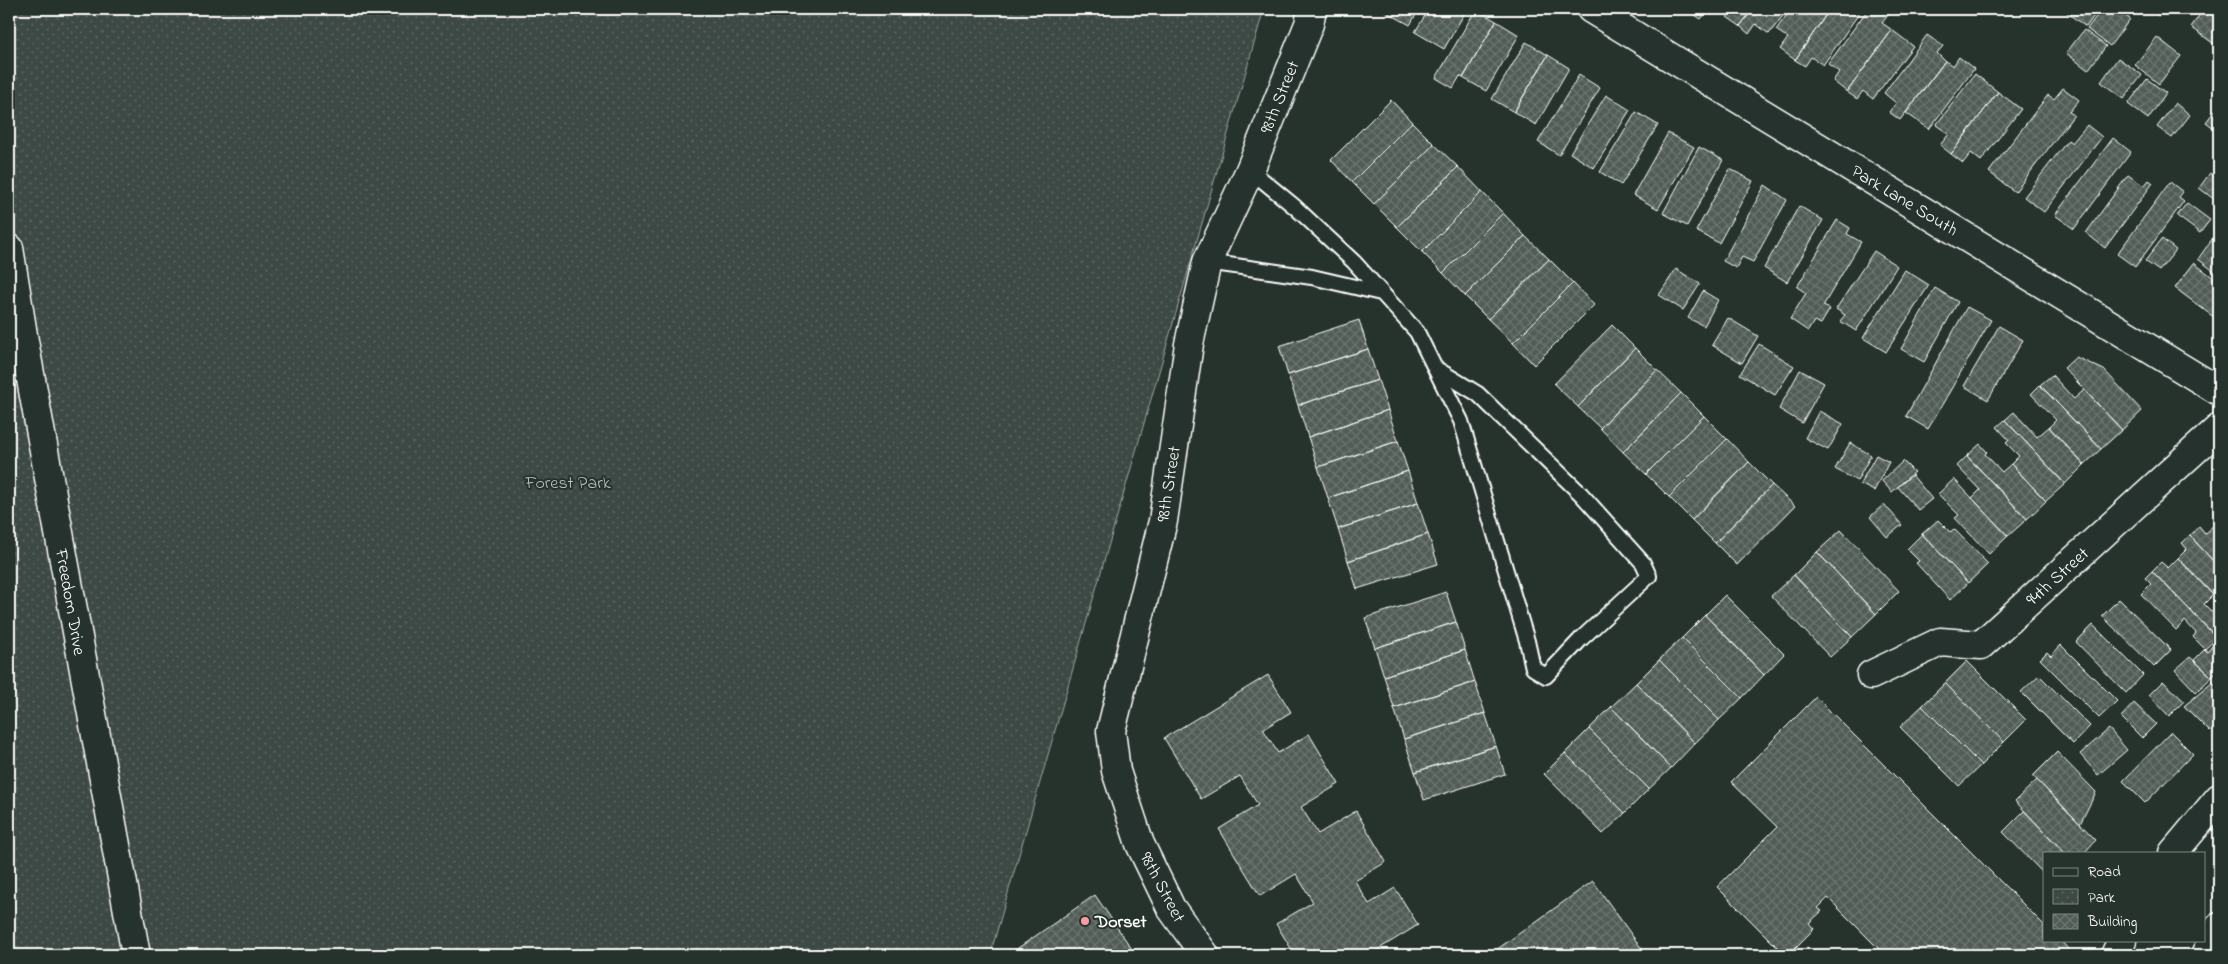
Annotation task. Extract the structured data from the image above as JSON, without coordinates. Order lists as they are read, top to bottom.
{
  "streets": {
    "street": [
      "98th Street",
      "Park Lane South",
      "94th Street",
      "Freedom Drive"
    ]
  },
  "parks": ["Forest Park"],
  "places": ["Dorset"],
  "legend": ["Road", "Park", "Building"]
}
